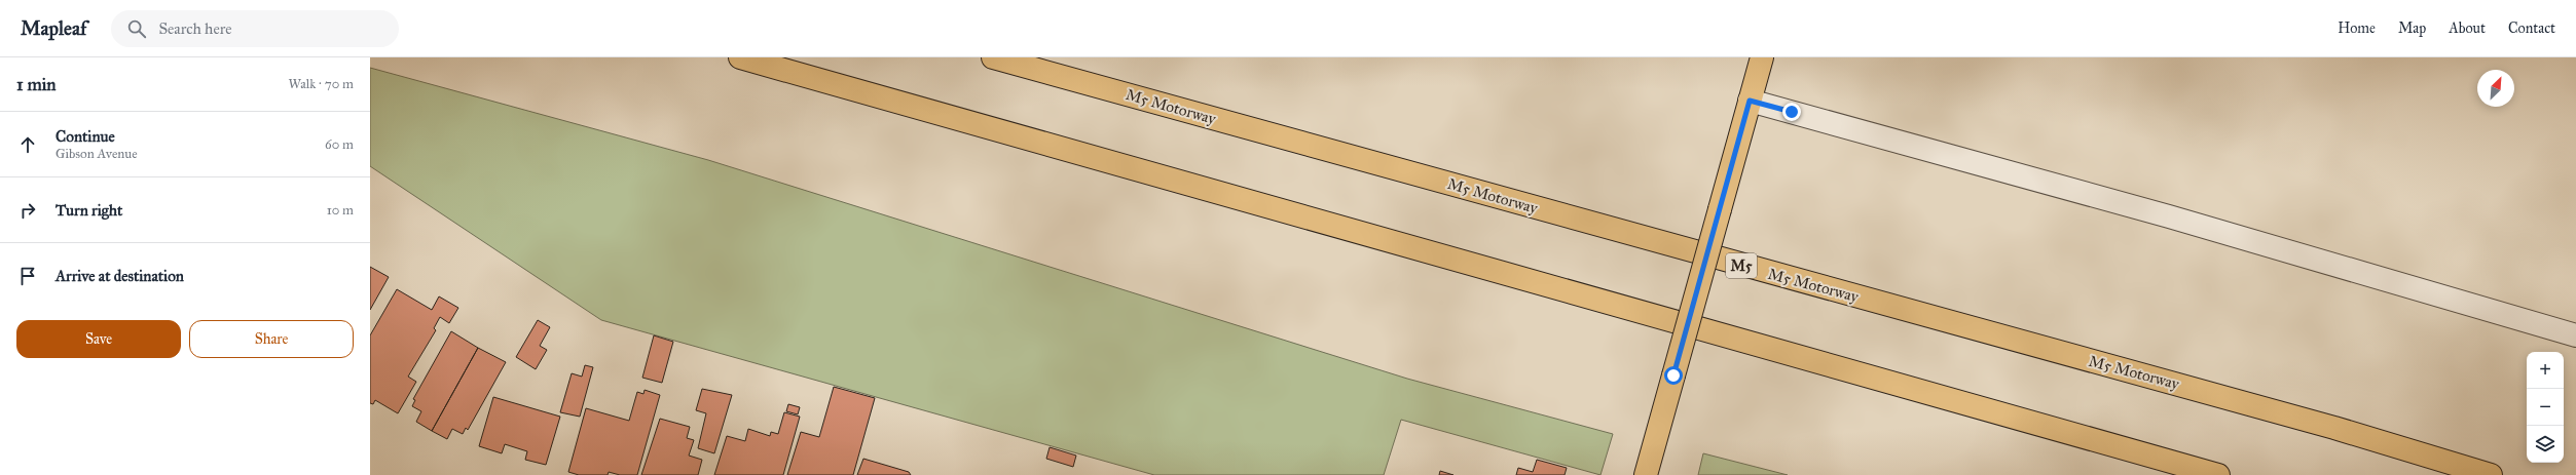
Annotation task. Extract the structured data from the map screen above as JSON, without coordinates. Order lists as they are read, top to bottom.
{
  "streets": {
    "main road": ["M5 Motorway", "M5"]
  },
  "north": "top right",
  "page": {
    "header": "Mapleaf",
    "search": "Search here",
    "nav": [
      "Home",
      "Map",
      "About",
      "Contact"
    ],
    "heading": ["1 min", "Walk · 70 m"],
    "list": [
      ["Continue", "Gibson Avenue", "60 m"],
      ["Turn right", "10 m"],
      "Arrive at destination"
    ],
    "buttons": ["Save", "Share"],
    "map_buttons": ["+", "−"]
  }
}
